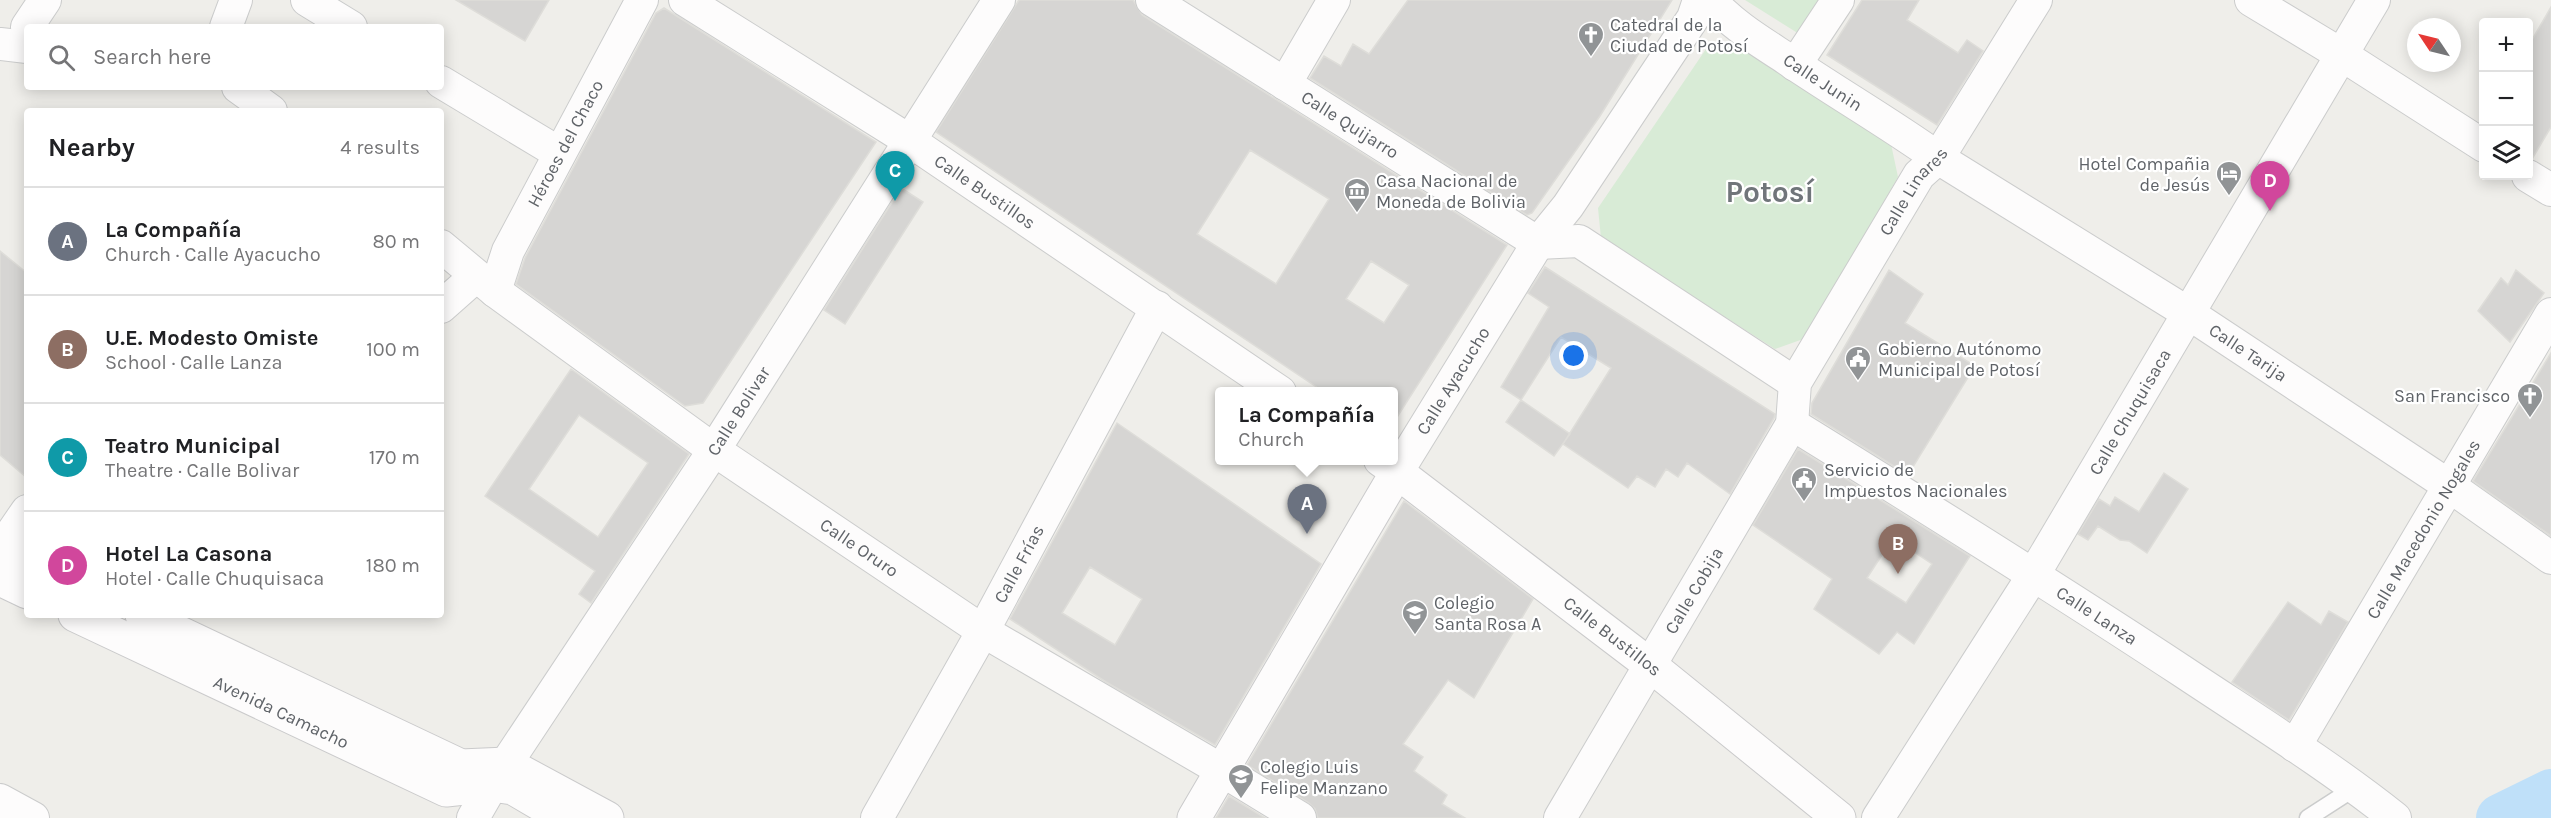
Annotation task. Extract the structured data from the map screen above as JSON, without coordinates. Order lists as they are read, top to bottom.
{
  "streets": {
    "main road": ["Calle Bustillos", "Calle Ayacucho", "Avenida Camacho"],
    "street": [
      "Calle Junin",
      "Calle Quijarro",
      "Héroes del Chaco",
      "Calle Linares",
      "Calle Tarija",
      "Calle Bolivar",
      "Calle Chuquisaca",
      "Calle Macedonio Nogales",
      "Calle Oruro",
      "Calle Frías",
      "Calle Cobija",
      "Calle Lanza"
    ]
  },
  "crossings": [
    ["Calle Junin", "Calle Linares"],
    ["Calle Junin", "Calle Tarija"],
    ["Calle Junin", "Calle Ayacucho"],
    ["Calle Quijarro", "Calle Ayacucho"],
    ["Héroes del Chaco", "Calle Oruro"],
    ["Calle Bustillos", "Calle Ayacucho"],
    ["Calle Bustillos", "Calle Bolivar"],
    ["Calle Bustillos", "Calle Frías"],
    ["Calle Bustillos", "Calle Cobija"],
    ["Calle Linares", "Calle Tarija"],
    ["Calle Tarija", "Calle Chuquisaca"],
    ["Calle Tarija", "Calle Macedonio Nogales"],
    ["Calle Ayacucho", "Calle Oruro"],
    ["Calle Bolivar", "Calle Oruro"],
    ["Calle Bolivar", "Avenida Camacho"],
    ["Calle Chuquisaca", "Calle Lanza"],
    ["Calle Macedonio Nogales", "Calle Lanza"],
    ["Calle Oruro", "Calle Frías"],
    ["Calle Cobija", "Calle Lanza"]
  ],
  "districts": ["Potosí"],
  "places": {
    "church": ["Catedral de la Ciudad de Potosí", "San Francisco"],
    "hotel": ["Hotel Compañia de Jesús"],
    "museum": ["Casa Nacional de Moneda de Bolivia"],
    "public building": ["Gobierno Autónomo Municipal de Potosí", "Servicio de Impuestos Nacionales"],
    "school or university": ["Colegio Santa Rosa A", "Colegio Luis Felipe Manzano"]
  },
  "north": "top left",
  "page": {
    "map_buttons": ["+", "−"],
    "search": "Search here",
    "heading": ["Nearby", "4 results"],
    "pins": [
      "C",
      "D",
      "A",
      "B"
    ],
    "list": [
      {
        "mark": "A",
        "name": "La Compañía",
        "note": "Church · Calle Ayacucho",
        "value": "80 m"
      },
      {
        "mark": "B",
        "name": "U.E. Modesto Omiste",
        "note": "School · Calle Lanza",
        "value": "100 m"
      },
      {
        "mark": "C",
        "name": "Teatro Municipal",
        "note": "Theatre · Calle Bolivar",
        "value": "170 m"
      },
      {
        "mark": "D",
        "name": "Hotel La Casona",
        "note": "Hotel · Calle Chuquisaca",
        "value": "180 m"
      }
    ],
    "popup": ["La Compañía", "Church"]
  }
}
